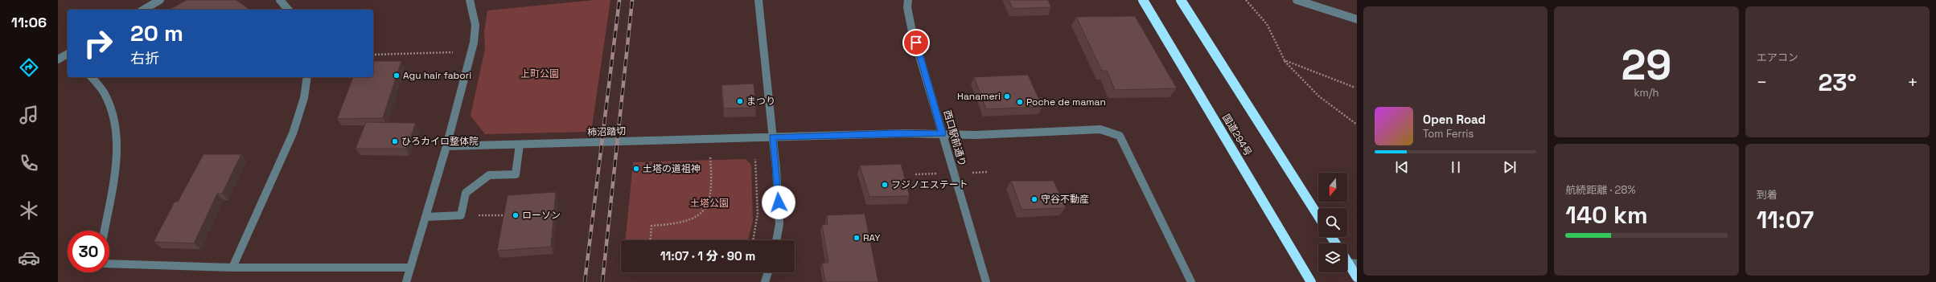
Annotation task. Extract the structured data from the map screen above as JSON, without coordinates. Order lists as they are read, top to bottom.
{
  "streets": {
    "highway": ["国道294号"],
    "street": ["柿沼踏切", "西口駅前通り"]
  },
  "crossings": [
    ["柿沼踏切", "西口駅前通り"]
  ],
  "parks": ["上町公園", "土塔公園"],
  "places": [
    "Agu hair fabori",
    "Hanameri",
    "まつり",
    "Poche de maman",
    "ひろカイロ整体院",
    "土塔の道祖神",
    "フジノエステート",
    "守谷不動産",
    "ローソン",
    "RAY"
  ],
  "north": "bottom",
  "page": {
    "tabs": "11:06",
    "tile": [
      ["29", "km/h"],
      "エアコン",
      ["航続距離 · 28%", "140 km"],
      ["到着", "11:07"]
    ],
    "turn": ["20 m", "右折"],
    "heat": ["−", "23°", "+"],
    "song": ["Open Road", "Tom Ferris"],
    "limit": "30",
    "trip": "11:07 · 1 分 · 90 m"
  }
}
